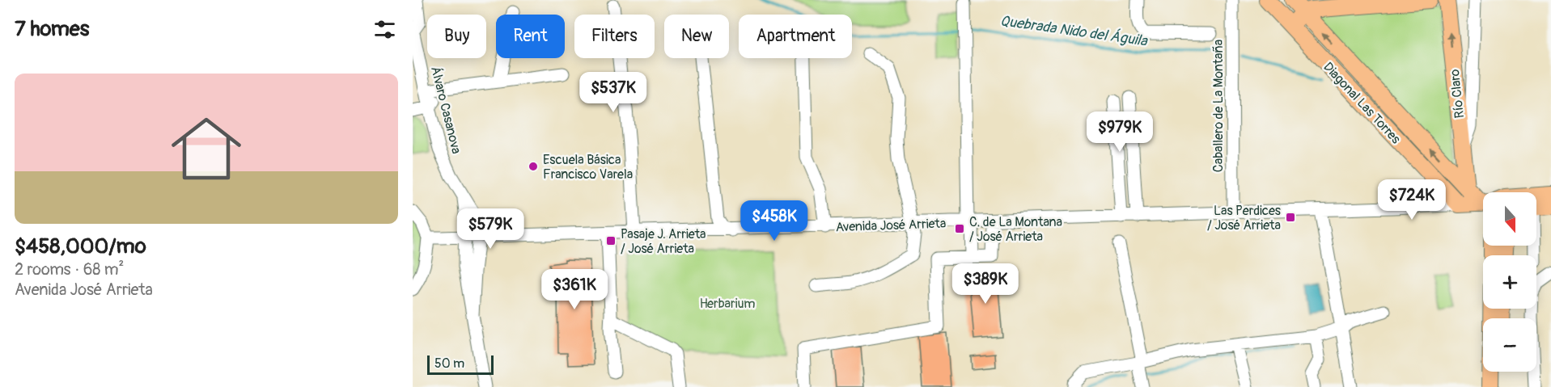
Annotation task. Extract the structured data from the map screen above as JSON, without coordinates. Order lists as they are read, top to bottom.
{
  "streets": {
    "main road": ["Río Claro", "Diagonal Las Torres", "Avenida José Arrieta"],
    "street": ["Caballero de La Montaña", "Álvaro Casanova"]
  },
  "crossings": [
    ["Río Claro", "Diagonal Las Torres"],
    ["Diagonal Las Torres", "Avenida José Arrieta"],
    ["Caballero de La Montaña", "Avenida José Arrieta"],
    ["Álvaro Casanova", "Avenida José Arrieta"]
  ],
  "one_way": ["Río Claro"],
  "water": ["Quebrada Nido del Águila"],
  "parks": ["Herbarium"],
  "places": {
    "other": ["Escuela Básica Francisco Varela"],
    "transit": ["Las Perdices / José Arrieta", "C. de La Montana / José Arrieta", "Pasaje J. Arrieta / José Arrieta"]
  },
  "scale_bar": "50 m",
  "north": "bottom",
  "page": {
    "heading": "7 homes",
    "chip": [
      "Buy",
      "Rent",
      "Filters",
      "New",
      "Apartment"
    ],
    "list": [
      {
        "name": "$458,000/mo",
        "note": "2 rooms · 68 m² · Avenida José Arrieta"
      }
    ],
    "price": [
      "$537K",
      "$979K",
      "$724K",
      "$458K",
      "$579K",
      "$389K",
      "$361K"
    ],
    "map_buttons": ["+", "−"],
    "scale": "50 m"
  }
}
